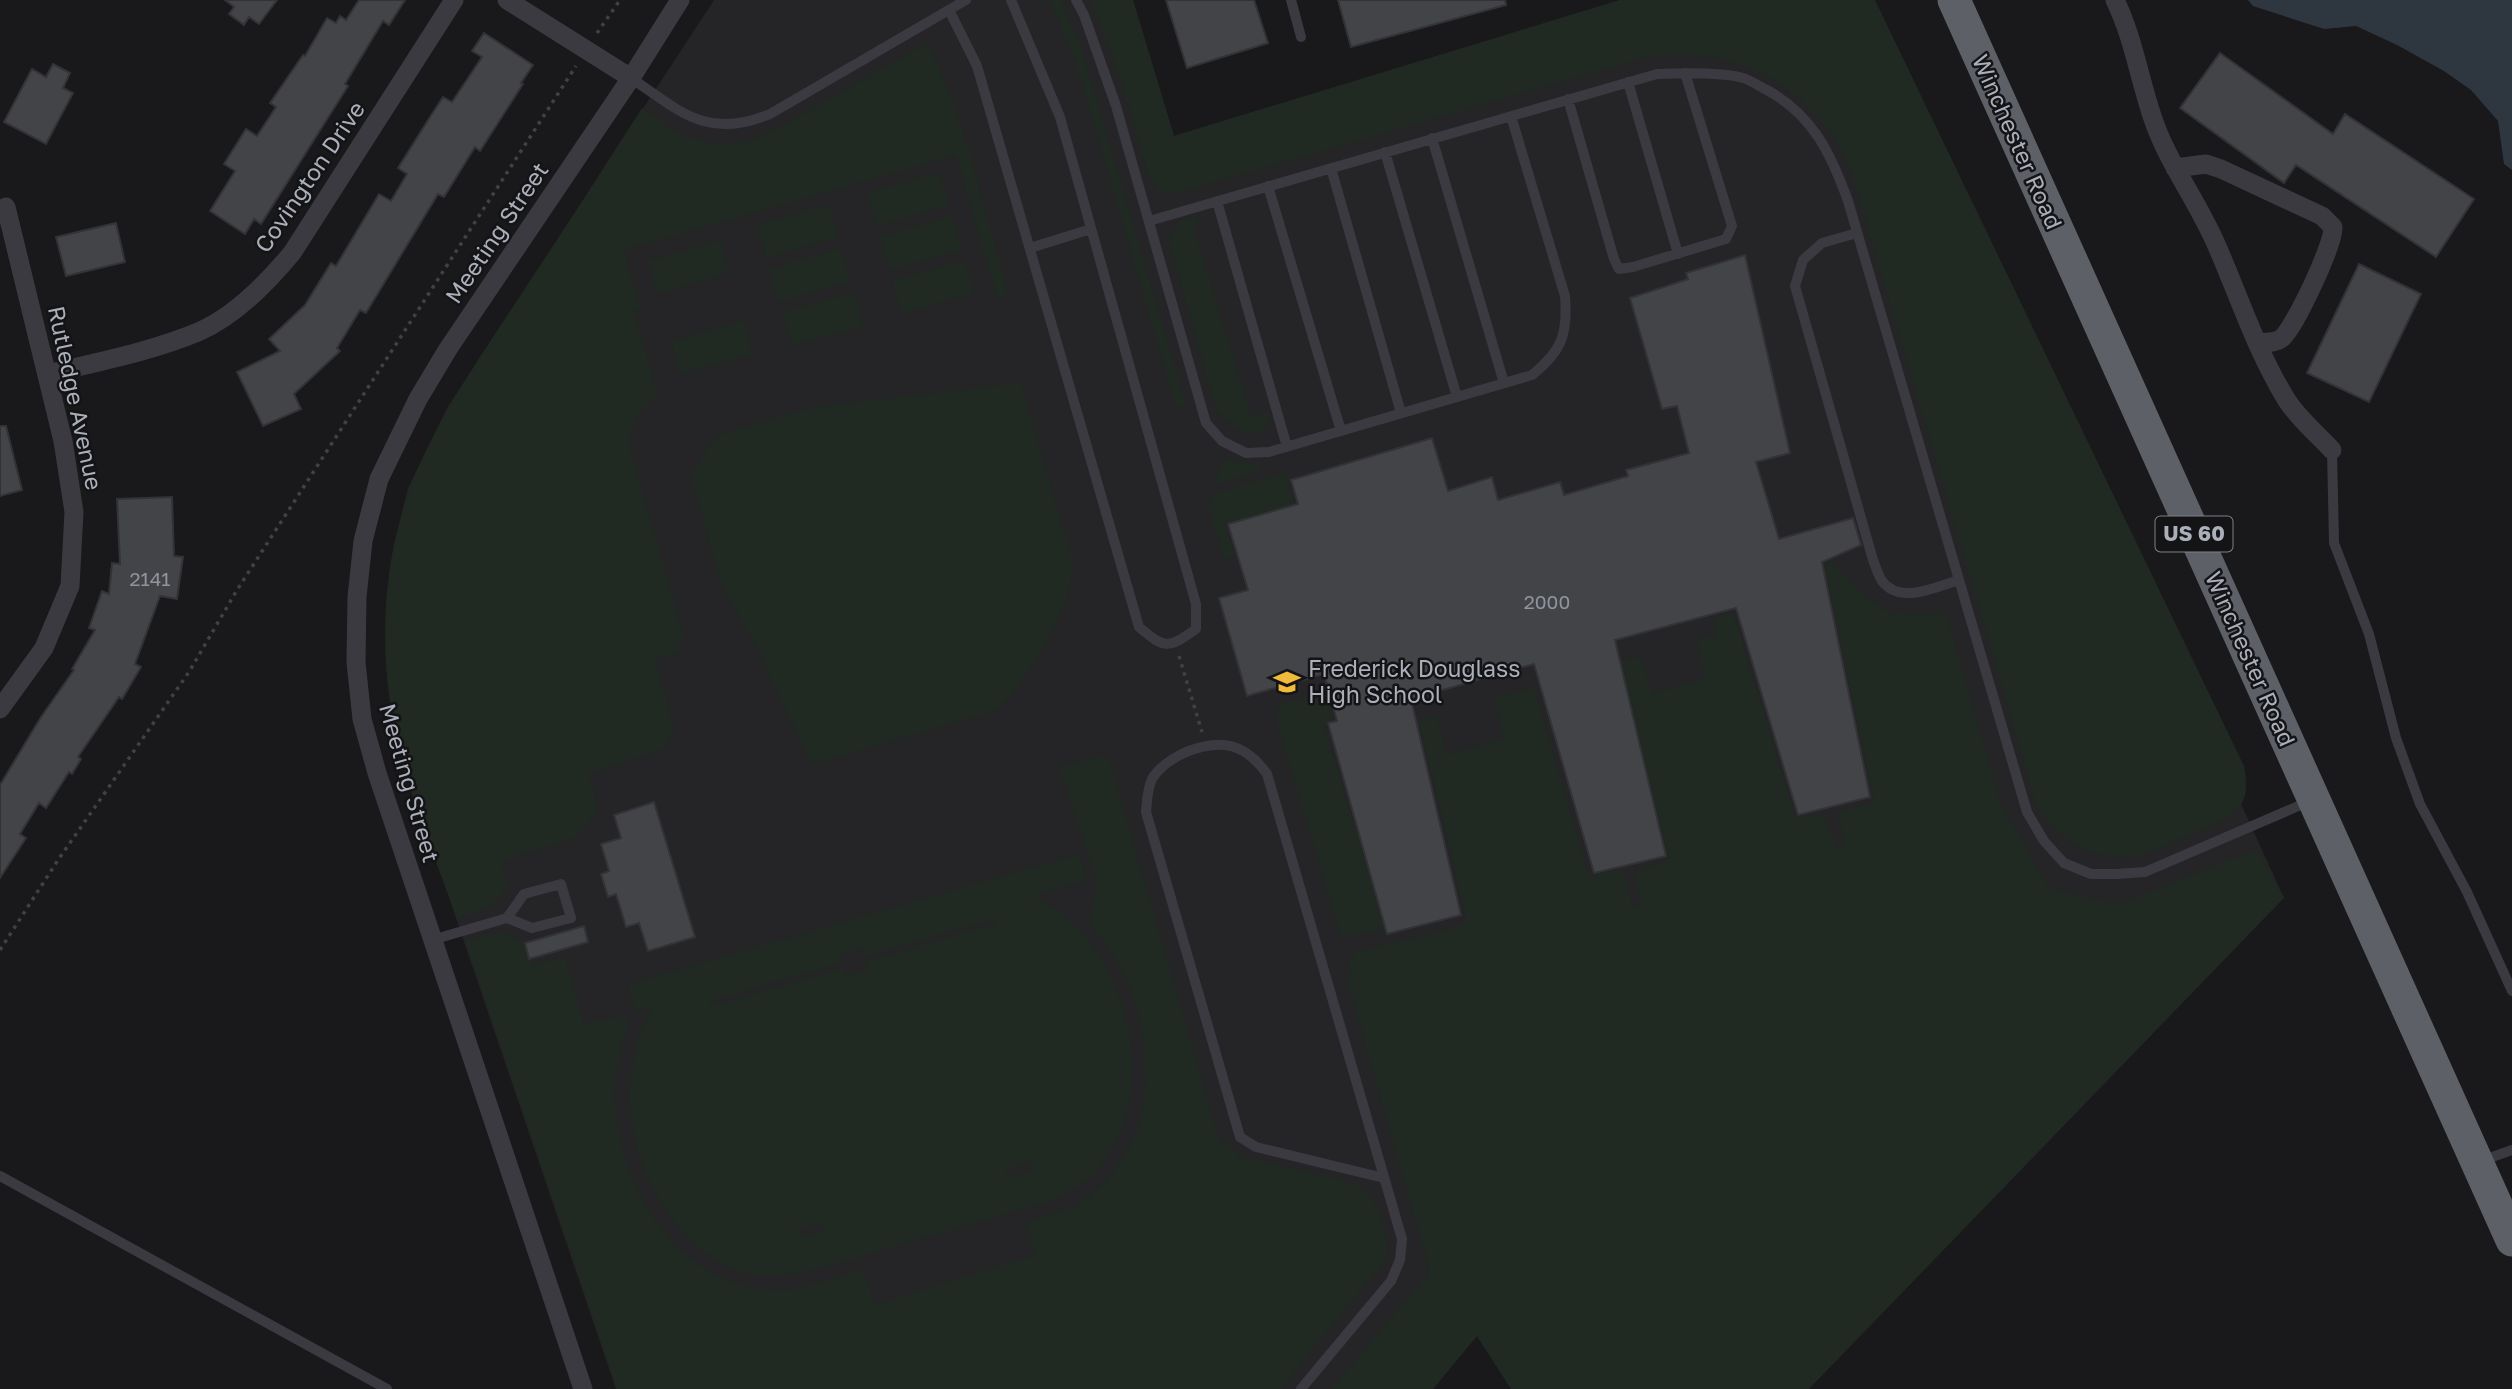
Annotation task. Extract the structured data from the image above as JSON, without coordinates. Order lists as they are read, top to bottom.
{
  "streets": {
    "highway": ["Winchester Road", "US 60"],
    "street": ["Covington Drive", "Meeting Street", "Rutledge Avenue"]
  },
  "crossings": [
    ["Covington Drive", "Rutledge Avenue"]
  ],
  "places": {
    "school or university": ["Frederick Douglass High School"]
  },
  "house_numbers": ["2141", "2000"]
}
